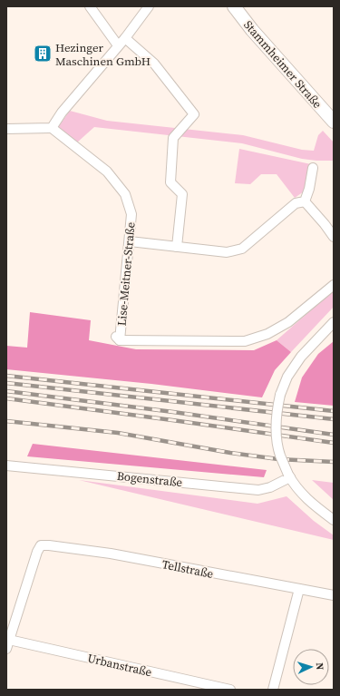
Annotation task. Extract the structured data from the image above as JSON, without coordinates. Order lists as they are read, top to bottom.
{
  "streets": {
    "main road": ["Stammheimer Straße"],
    "street": [
      "Lise-Meitner-Straße",
      "Bogenstraße",
      "Tellstraße",
      "Urbanstraße"
    ]
  },
  "crossings": [
    ["Tellstraße", "Urbanstraße"]
  ],
  "places": {
    "building": ["Hezinger Maschinen GmbH"]
  },
  "north": "right"
}
